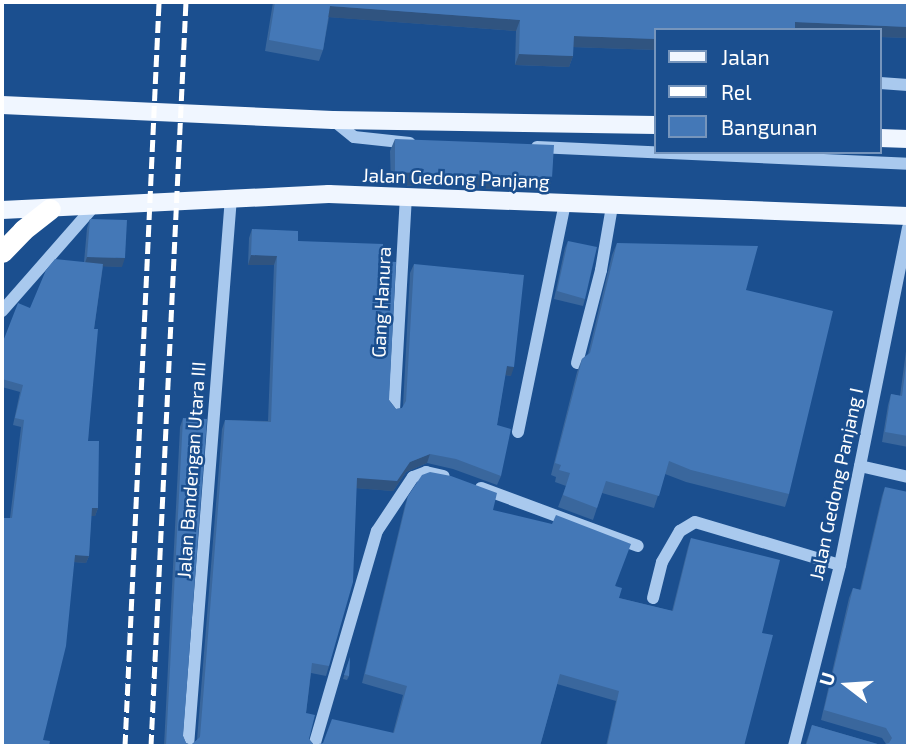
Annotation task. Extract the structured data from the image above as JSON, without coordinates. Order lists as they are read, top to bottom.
{
  "streets": {
    "main road": ["Jalan Gedong Panjang"],
    "street": ["Gang Hanura", "Jalan Bandengan Utara III", "Jalan Gedong Panjang I"]
  },
  "crossings": [
    ["Jalan Gedong Panjang", "Gang Hanura"],
    ["Jalan Gedong Panjang", "Jalan Bandengan Utara III"]
  ],
  "legend": ["Jalan", "Rel", "Bangunan"],
  "north": "left"
}
